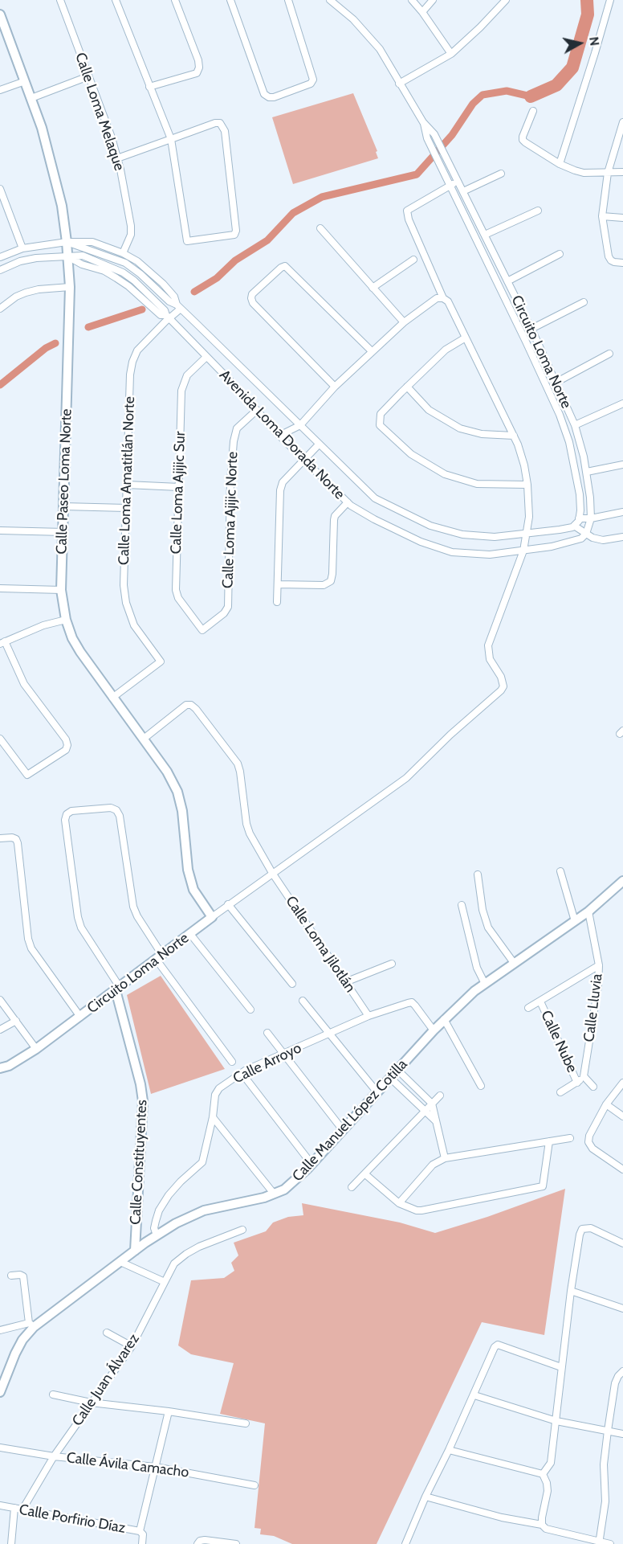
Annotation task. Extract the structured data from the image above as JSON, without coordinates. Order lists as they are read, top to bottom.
{
  "streets": {
    "street": [
      "Calle Loma Melaque",
      "Circuito Loma Norte",
      "Avenida Loma Dorada Norte",
      "Calle Loma Amatitlán Norte",
      "Calle Paseo Loma Norte",
      "Calle Loma Ajijic Sur",
      "Calle Loma Ajijic Norte",
      "Calle Loma Jilotlán",
      "Calle Lluvia",
      "Calle Nube",
      "Calle Arroyo",
      "Calle Manuel López Cotilla",
      "Calle Constituyentes",
      "Calle Juan Álvarez",
      "Calle Ávila Camacho",
      "Calle Porfirio Díaz"
    ]
  },
  "crossings": [
    ["Calle Loma Melaque", "Avenida Loma Dorada Norte"],
    ["Circuito Loma Norte", "Avenida Loma Dorada Norte"],
    ["Circuito Loma Norte", "Calle Paseo Loma Norte"],
    ["Circuito Loma Norte", "Calle Loma Jilotlán"],
    ["Circuito Loma Norte", "Calle Constituyentes"],
    ["Avenida Loma Dorada Norte", "Calle Loma Amatitlán Norte"],
    ["Avenida Loma Dorada Norte", "Calle Paseo Loma Norte"],
    ["Avenida Loma Dorada Norte", "Calle Loma Ajijic Sur"],
    ["Avenida Loma Dorada Norte", "Calle Loma Ajijic Norte"],
    ["Calle Loma Amatitlán Norte", "Calle Paseo Loma Norte"],
    ["Calle Paseo Loma Norte", "Calle Loma Jilotlán"],
    ["Calle Loma Ajijic Sur", "Calle Loma Ajijic Norte"],
    ["Calle Loma Jilotlán", "Calle Arroyo"],
    ["Calle Lluvia", "Calle Manuel López Cotilla"],
    ["Calle Arroyo", "Calle Manuel López Cotilla"],
    ["Calle Manuel López Cotilla", "Calle Constituyentes"],
    ["Calle Juan Álvarez", "Calle Ávila Camacho"],
    ["Calle Juan Álvarez", "Calle Porfirio Díaz"]
  ],
  "north": "right"
}
